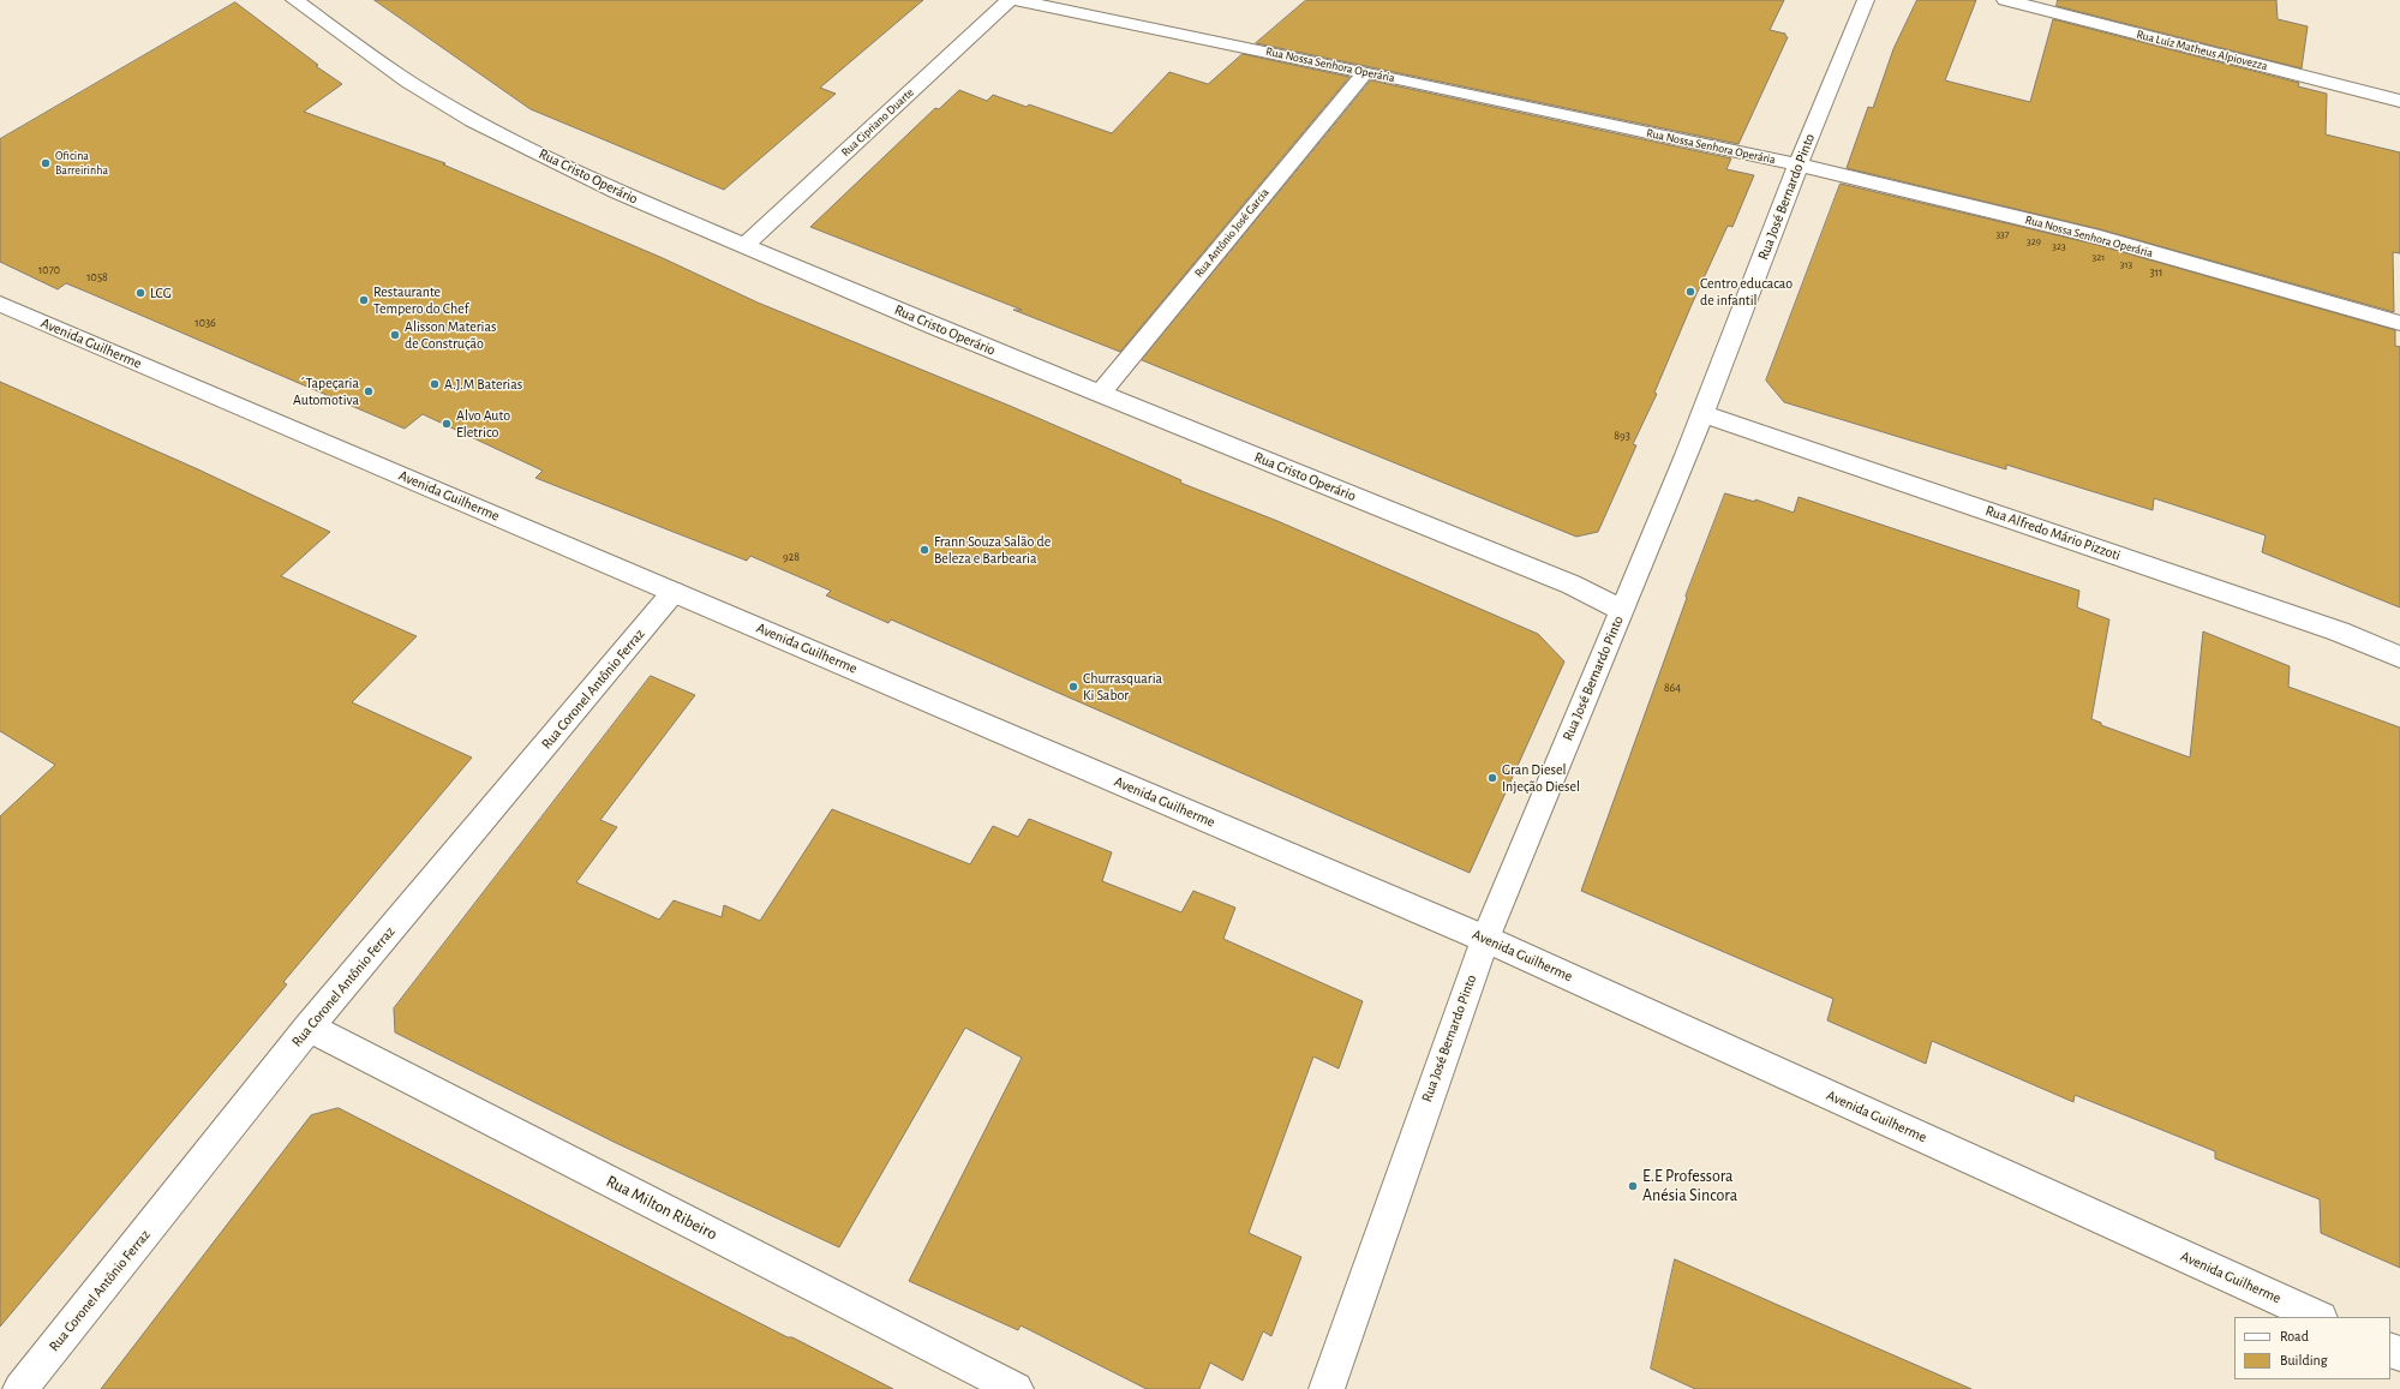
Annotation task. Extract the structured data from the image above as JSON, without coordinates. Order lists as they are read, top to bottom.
{
  "streets": {
    "street": [
      "Rua Luíz Matheus Alpiovezza",
      "Rua Nossa Senhora Operária",
      "Rua Cipriano Duarte",
      "Rua Cristo Operário",
      "Rua José Bernardo Pinto",
      "Rua Antônio José Garcia",
      "Avenida Guilherme",
      "Rua Alfredo Mário Pizzoti",
      "Rua Coronel Antônio Ferraz",
      "Rua Milton Ribeiro"
    ]
  },
  "crossings": [
    ["Rua Nossa Senhora Operária", "Rua José Bernardo Pinto"],
    ["Rua Nossa Senhora Operária", "Rua Antônio José Garcia"],
    ["Rua Cipriano Duarte", "Rua Cristo Operário"],
    ["Rua Cristo Operário", "Rua José Bernardo Pinto"],
    ["Rua Cristo Operário", "Rua Antônio José Garcia"],
    ["Rua José Bernardo Pinto", "Avenida Guilherme"],
    ["Rua José Bernardo Pinto", "Rua Alfredo Mário Pizzoti"],
    ["Avenida Guilherme", "Rua Coronel Antônio Ferraz"],
    ["Rua Coronel Antônio Ferraz", "Rua Milton Ribeiro"]
  ],
  "places": [
    "Oficina Barreirinha",
    "Centro educacao de infantil",
    "LCG",
    "Restaurante Tempero do Chef",
    "Alisson Materias de Construção",
    "A.J.M Baterias",
    "´Tapeçaria Automotiva",
    "Alvo Auto Eletrico",
    "Frann Souza Salão de Beleza e Barbearia",
    "Churrasquaria Ki Sabor",
    "Gran Diesel Injeção Diesel",
    "E.E Professora Anésia Sincora"
  ],
  "house_numbers": [
    "337",
    "329",
    "323",
    "321",
    "313",
    "1070",
    "311",
    "1058",
    "1036",
    "893",
    "928",
    "864"
  ],
  "legend": ["Road", "Building"]
}
